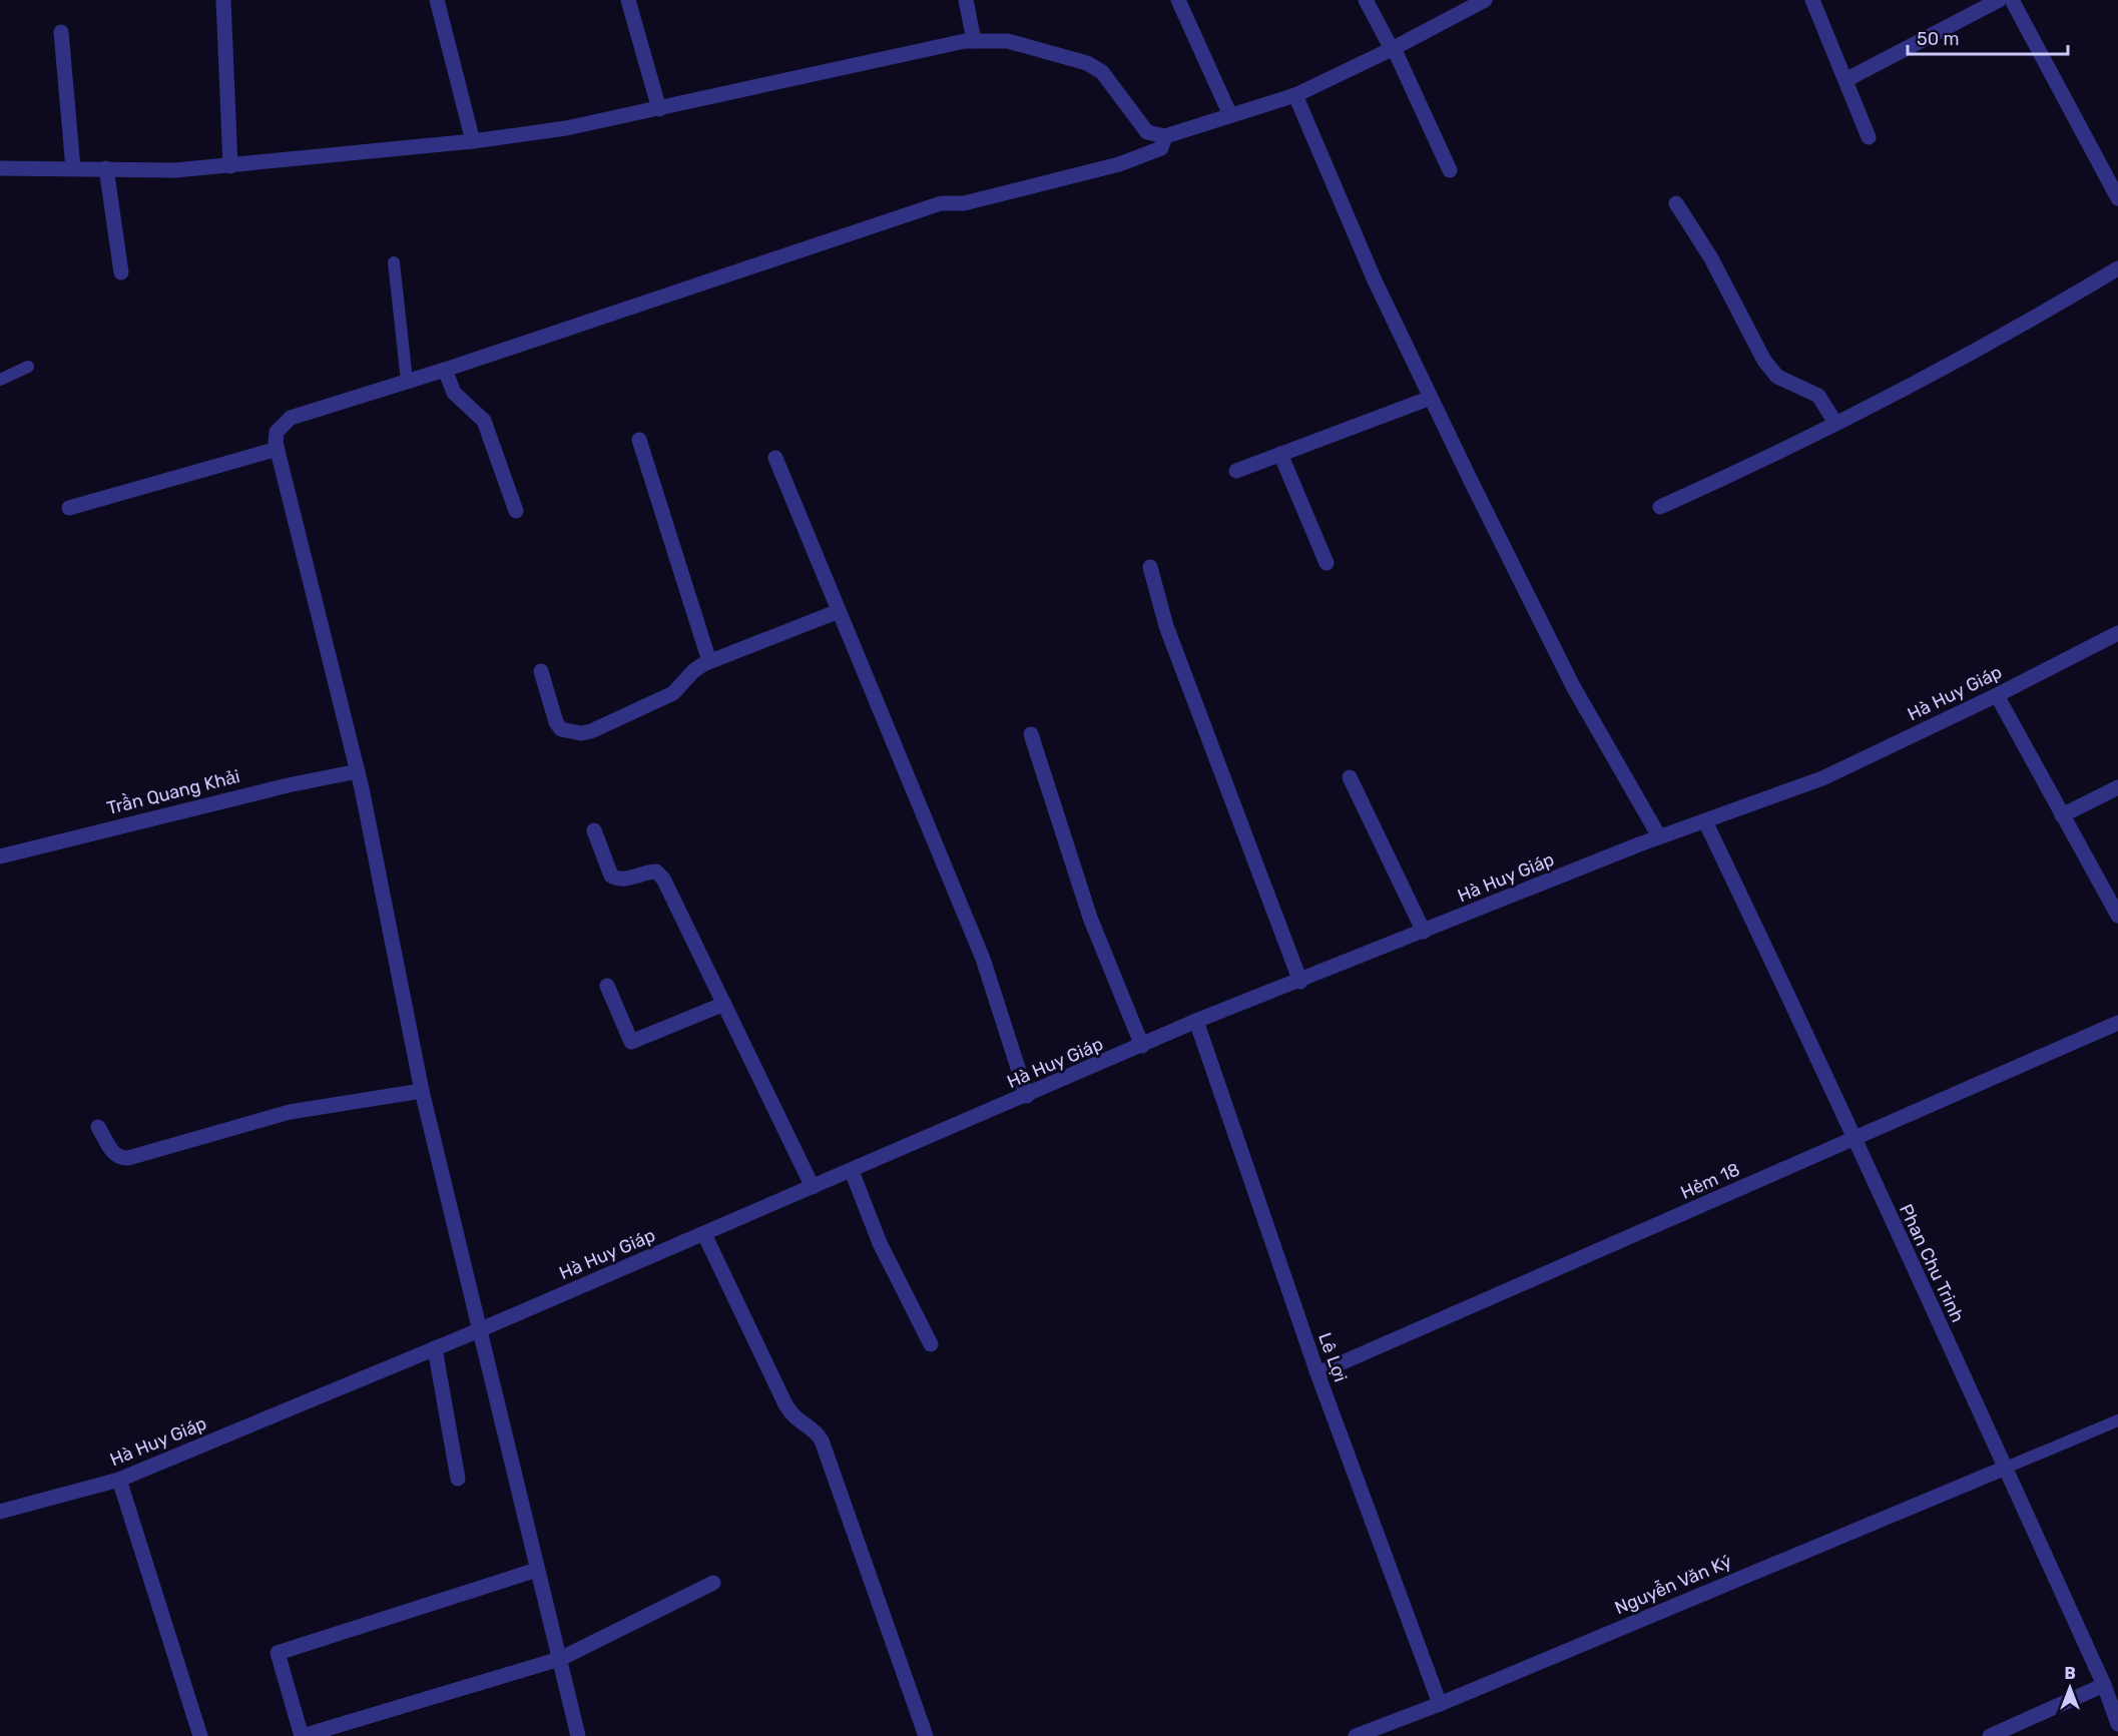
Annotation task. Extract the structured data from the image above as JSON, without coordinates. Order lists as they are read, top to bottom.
{
  "streets": {
    "street": [
      "Hà Huy Giáp",
      "Trần Quang Khải",
      "Hẻm 18",
      "Phan Chu Trinh",
      "Lê Lợi",
      "Nguyễn Văn Ký"
    ]
  },
  "crossings": [
    ["Hà Huy Giáp", "Phan Chu Trinh"],
    ["Hà Huy Giáp", "Lê Lợi"],
    ["Hẻm 18", "Phan Chu Trinh"],
    ["Hẻm 18", "Lê Lợi"],
    ["Phan Chu Trinh", "Nguyễn Văn Ký"],
    ["Lê Lợi", "Nguyễn Văn Ký"]
  ],
  "scale_bar": "50 m",
  "north": "top"
}
